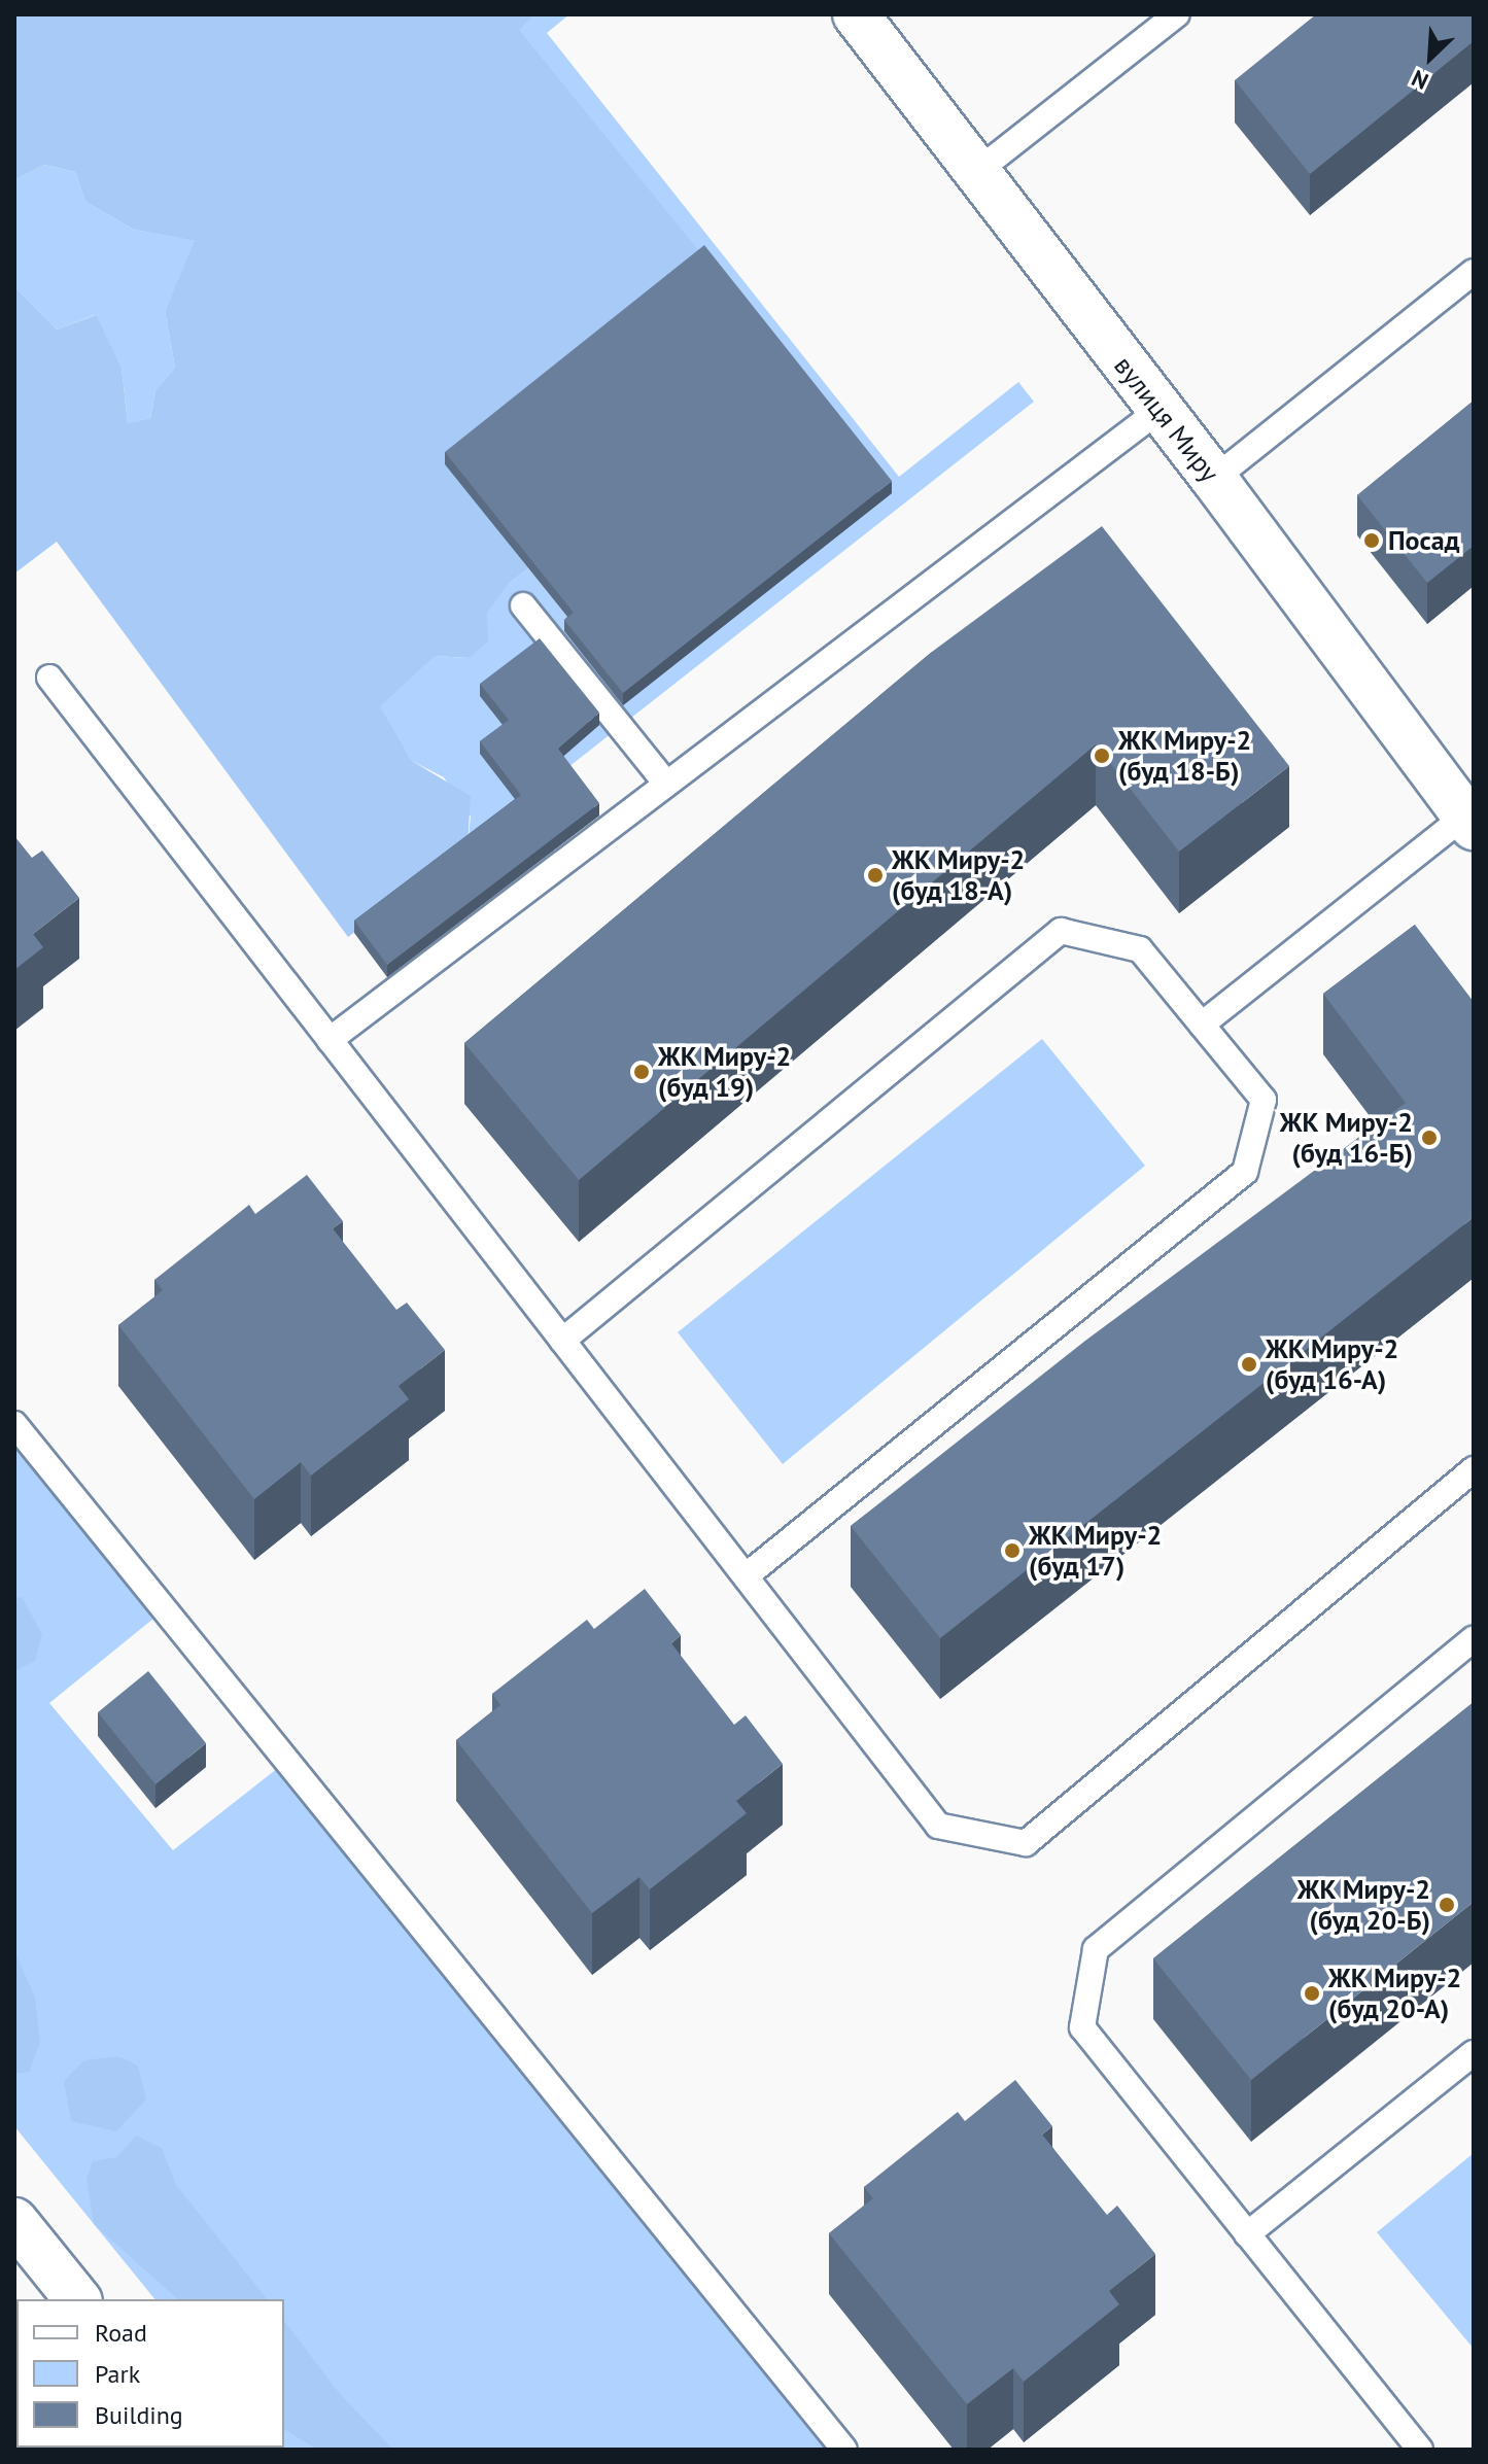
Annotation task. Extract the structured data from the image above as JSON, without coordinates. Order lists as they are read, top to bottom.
{
  "streets": {
    "street": ["вулиця Миру"]
  },
  "places": [
    "Посад",
    "ЖК Миру-2 (буд 18-Б)",
    "ЖК Миру-2 (буд 18-А)",
    "ЖК Миру-2 (буд 19)",
    "ЖК Миру-2 (буд 16-Б)",
    "ЖК Миру-2 (буд 16-А)",
    "ЖК Миру-2 (буд 17)",
    "ЖК Миру-2 (буд 20-Б)",
    "ЖК Миру-2 (буд 20-А)"
  ],
  "legend": ["Road", "Park", "Building"],
  "north": "bottom left"
}
